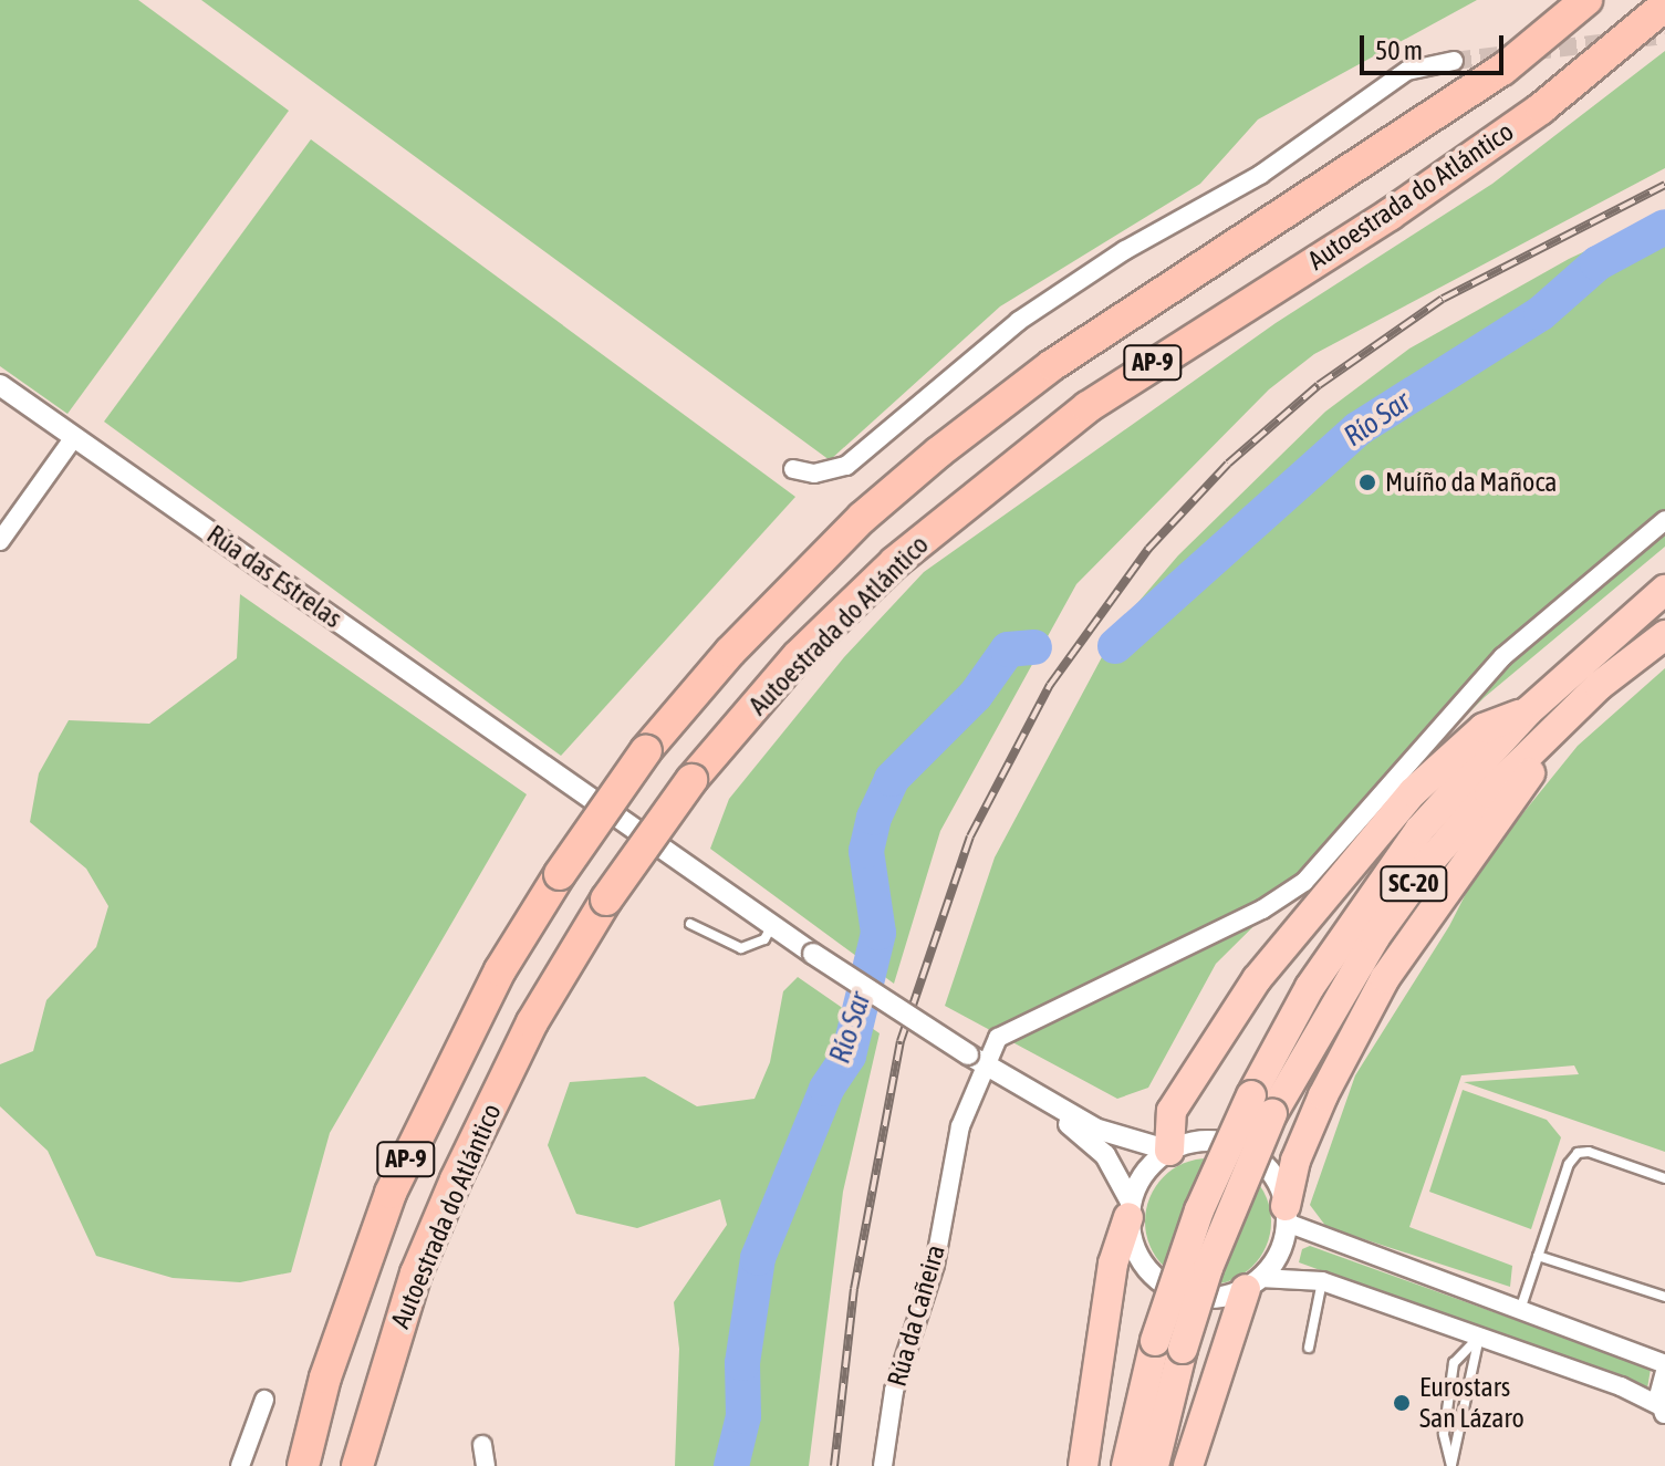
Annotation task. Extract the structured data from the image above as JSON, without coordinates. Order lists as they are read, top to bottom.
{
  "streets": {
    "highway": ["Autoestrada do Atlántico", "AP-9", "SC-20"],
    "street": ["Rúa das Estrelas", "Rúa da Cañeira"]
  },
  "crossings": [
    ["Rúa das Estrelas", "Rúa da Cañeira"]
  ],
  "water": ["Río Sar"],
  "places": ["Muíño da Mañoca", "Eurostars San Lázaro"],
  "scale_bar": "50 m"
}
